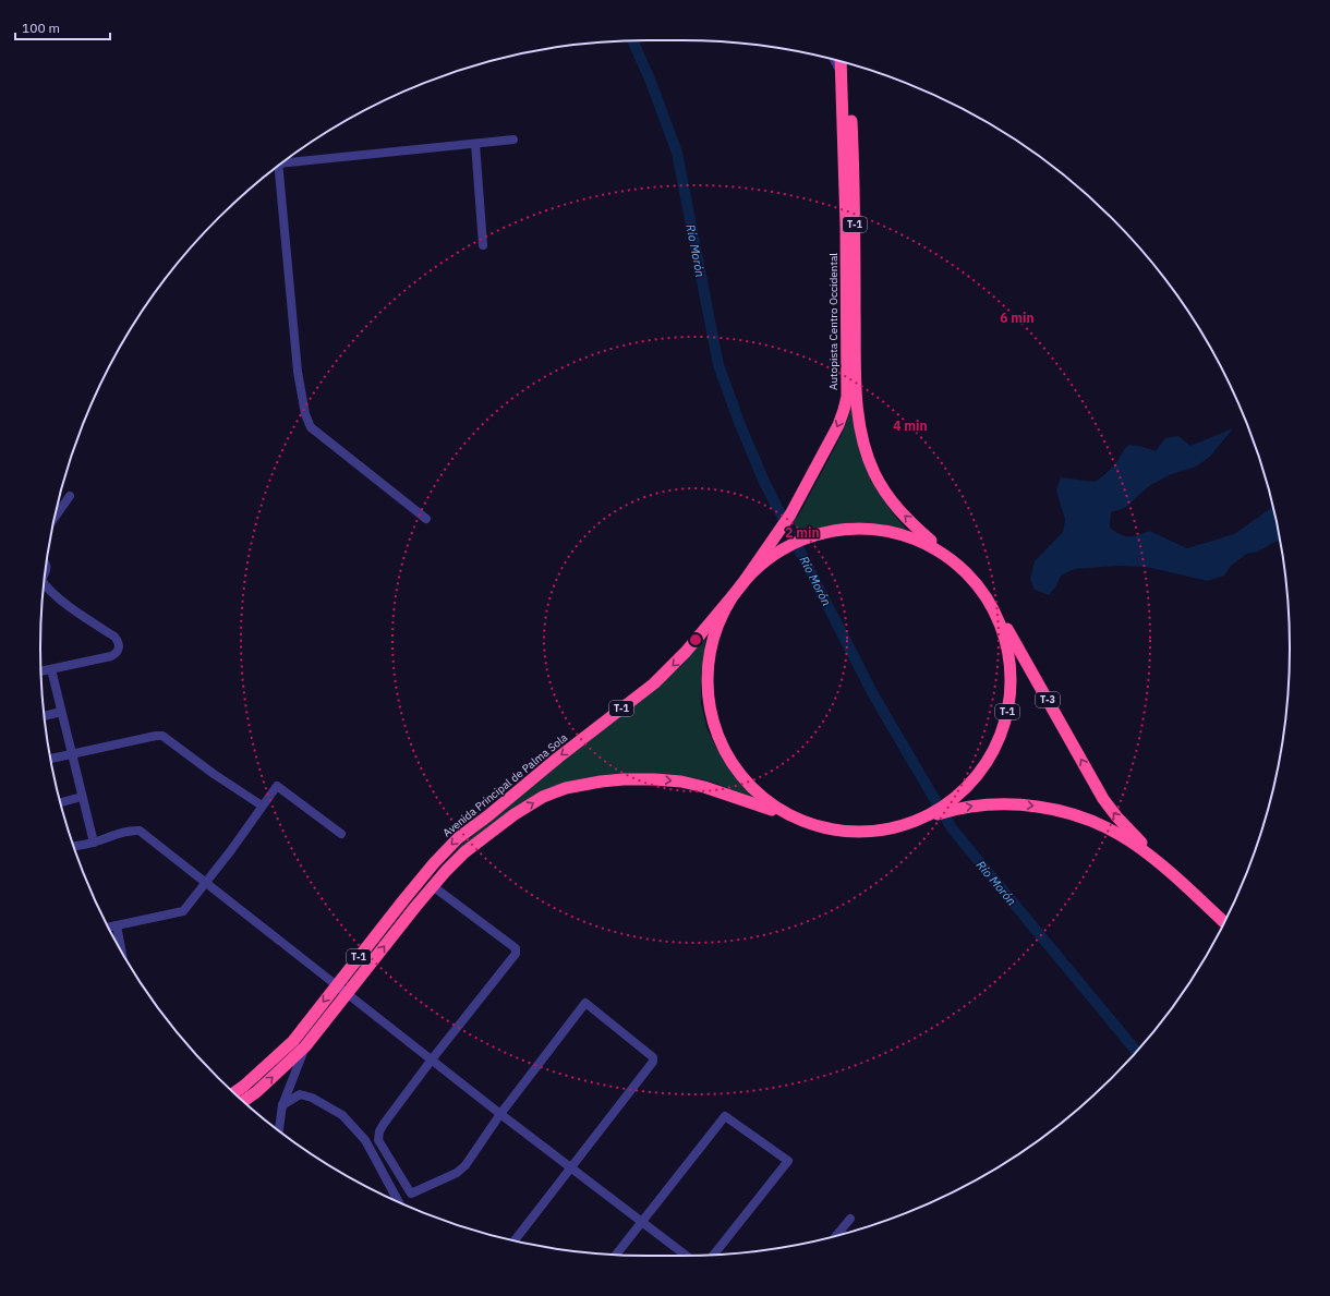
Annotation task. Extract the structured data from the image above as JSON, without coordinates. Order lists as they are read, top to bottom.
{
  "streets": {
    "highway": [
      "T-1",
      "Autopista Centro Occidental",
      "T-3",
      "Avenida Principal de Palma Sola"
    ]
  },
  "crossings": [
    ["T-1", "Autopista Centro Occidental"],
    ["T-1", "T-3"],
    ["T-1", "Avenida Principal de Palma Sola"],
    ["Autopista Centro Occidental", "Avenida Principal de Palma Sola"]
  ],
  "water": ["Río Morón"],
  "scale_bar": "100 m",
  "rings": ["6 min", "4 min", "2 min"]
}
